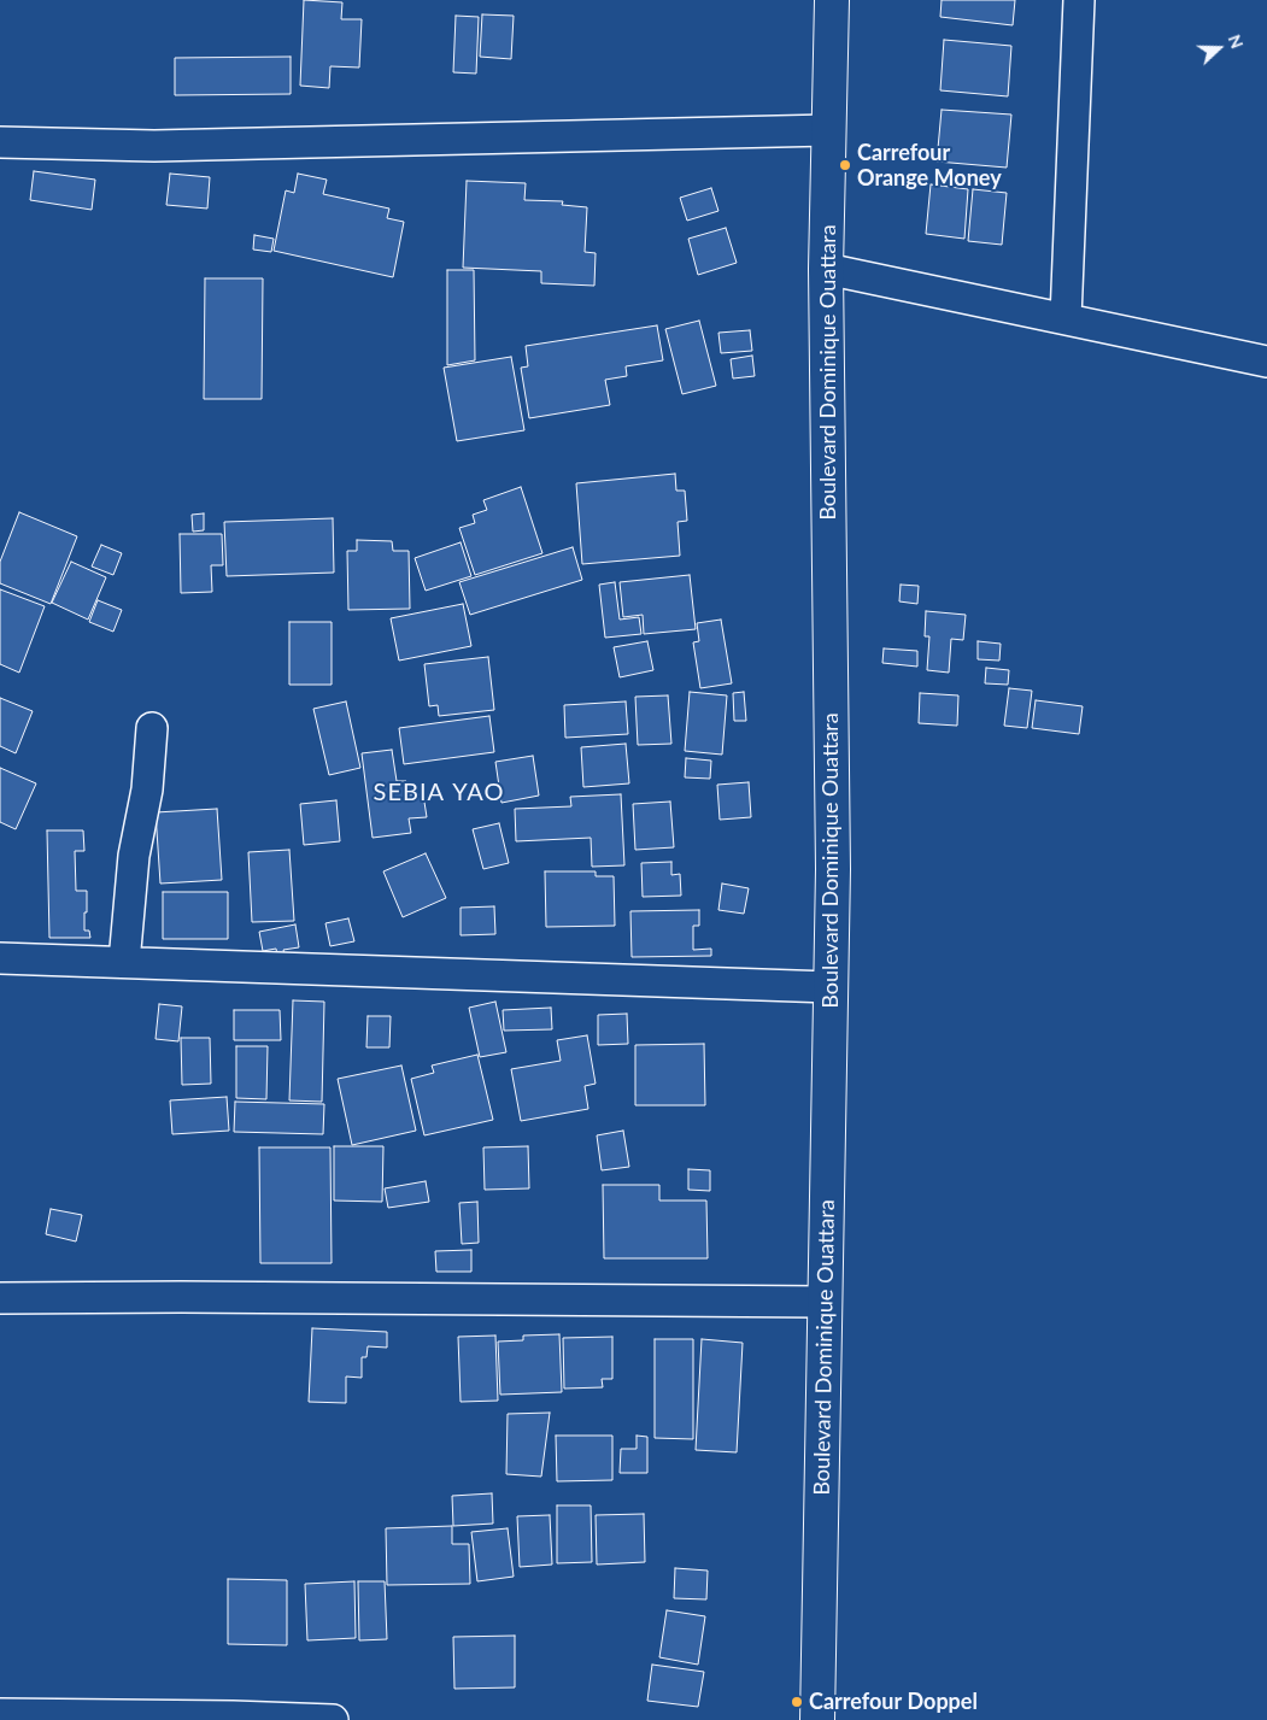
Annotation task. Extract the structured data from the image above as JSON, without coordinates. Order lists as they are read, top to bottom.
{
  "streets": {
    "street": ["Boulevard Dominique Ouattara"]
  },
  "districts": ["SEBIA YAO"],
  "places": ["Carrefour Orange Money", "Carrefour Doppel"],
  "north": "right"
}
